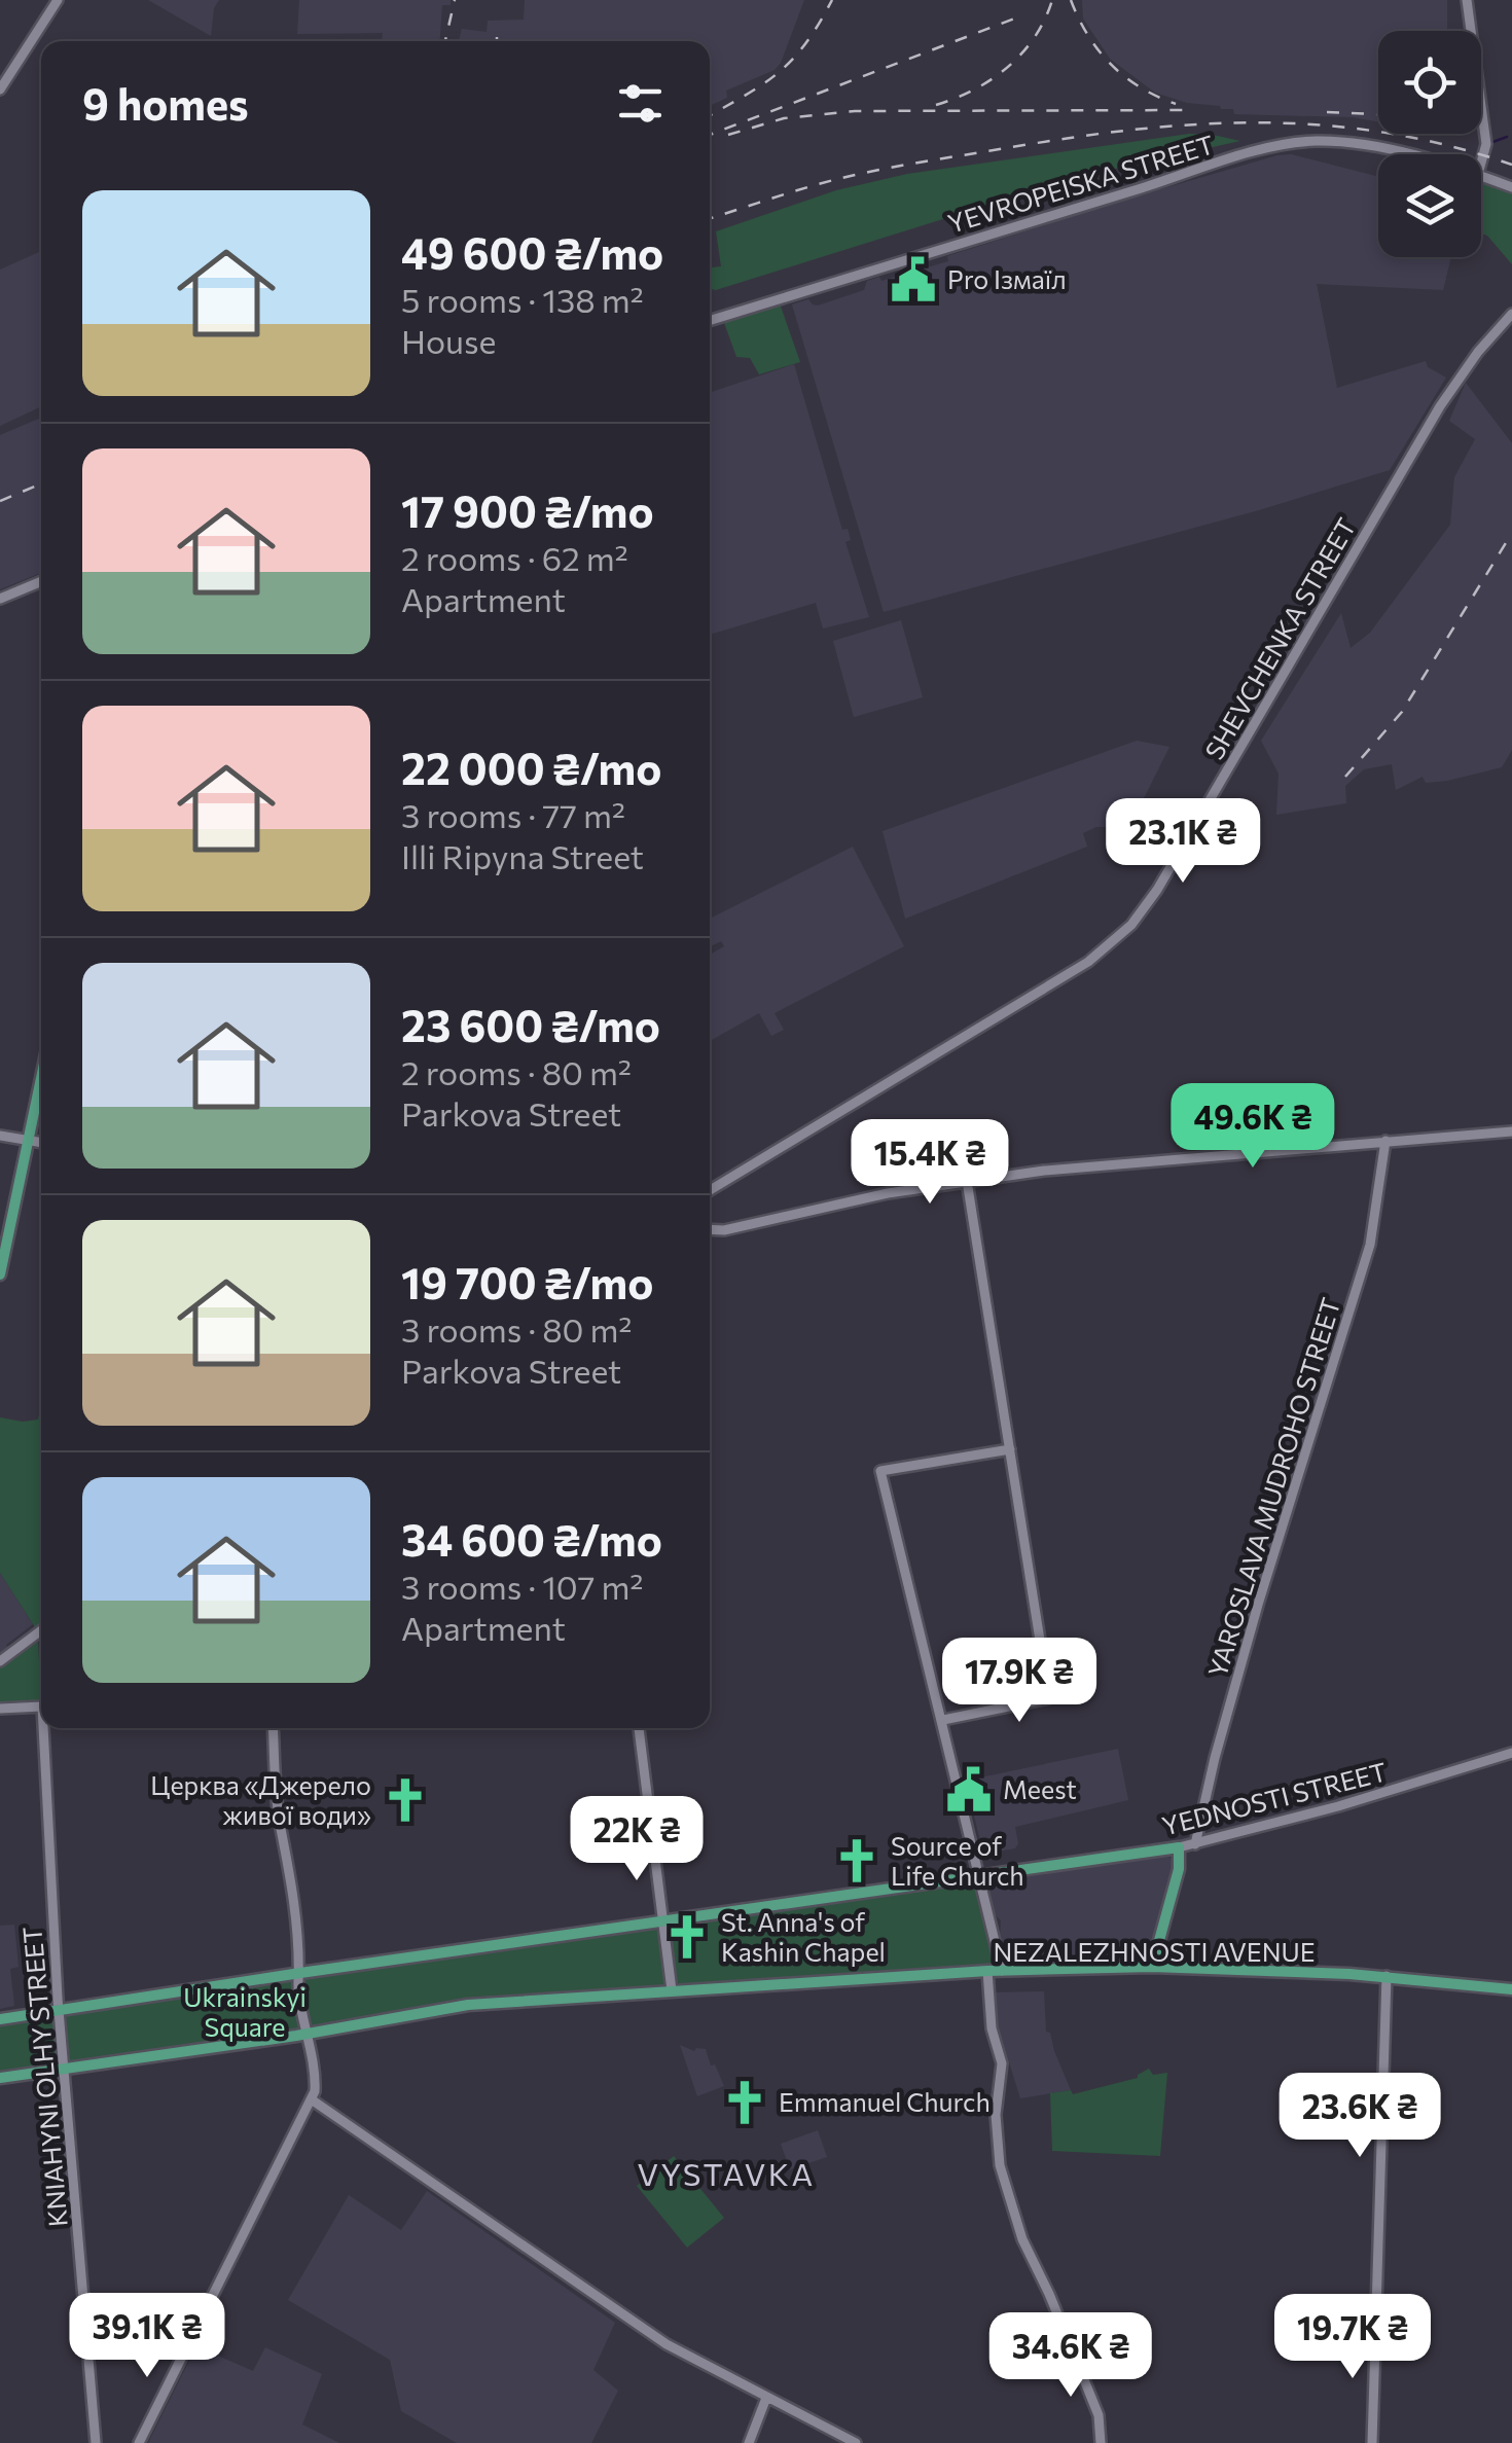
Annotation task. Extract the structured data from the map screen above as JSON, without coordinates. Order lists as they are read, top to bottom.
{
  "streets": {
    "main road": ["YEDNOSTI STREET", "NEZALEZHNOSTI AVENUE"],
    "street": [
      "YEVROPEISKA STREET",
      "SHEVCHENKA STREET",
      "YAROSLAVA MUDROHO STREET",
      "KNIAHYNI OLHY STREET"
    ]
  },
  "crossings": [
    ["YAROSLAVA MUDROHO STREET", "YEDNOSTI STREET"],
    ["NEZALEZHNOSTI AVENUE", "KNIAHYNI OLHY STREET"]
  ],
  "districts": ["VYSTAVKA"],
  "parks": ["Ukrainskyi Square"],
  "places": {
    "public building": ["Pro Ізмаїл", "Meest"],
    "church": [
      "Церква «Джерело живої води»",
      "Source of Life Church",
      "St. Anna's of Kashin Chapel",
      "Emmanuel Church"
    ]
  },
  "page": {
    "heading": "9 homes",
    "list": [
      {
        "name": "49 600 ₴/mo",
        "note": "5 rooms · 138 m² · House"
      },
      {
        "name": "17 900 ₴/mo",
        "note": "2 rooms · 62 m² · Apartment"
      },
      {
        "name": "22 000 ₴/mo",
        "note": "3 rooms · 77 m² · Illi Ripyna Street"
      },
      {
        "name": "23 600 ₴/mo",
        "note": "2 rooms · 80 m² · Parkova Street"
      },
      {
        "name": "19 700 ₴/mo",
        "note": "3 rooms · 80 m² · Parkova Street"
      },
      {
        "name": "34 600 ₴/mo",
        "note": "3 rooms · 107 m² · Apartment"
      }
    ],
    "price": [
      "23.1K ₴",
      "49.6K ₴",
      "15.4K ₴",
      "17.9K ₴",
      "22K ₴",
      "23.6K ₴",
      "39.1K ₴",
      "19.7K ₴",
      "34.6K ₴"
    ]
  }
}
